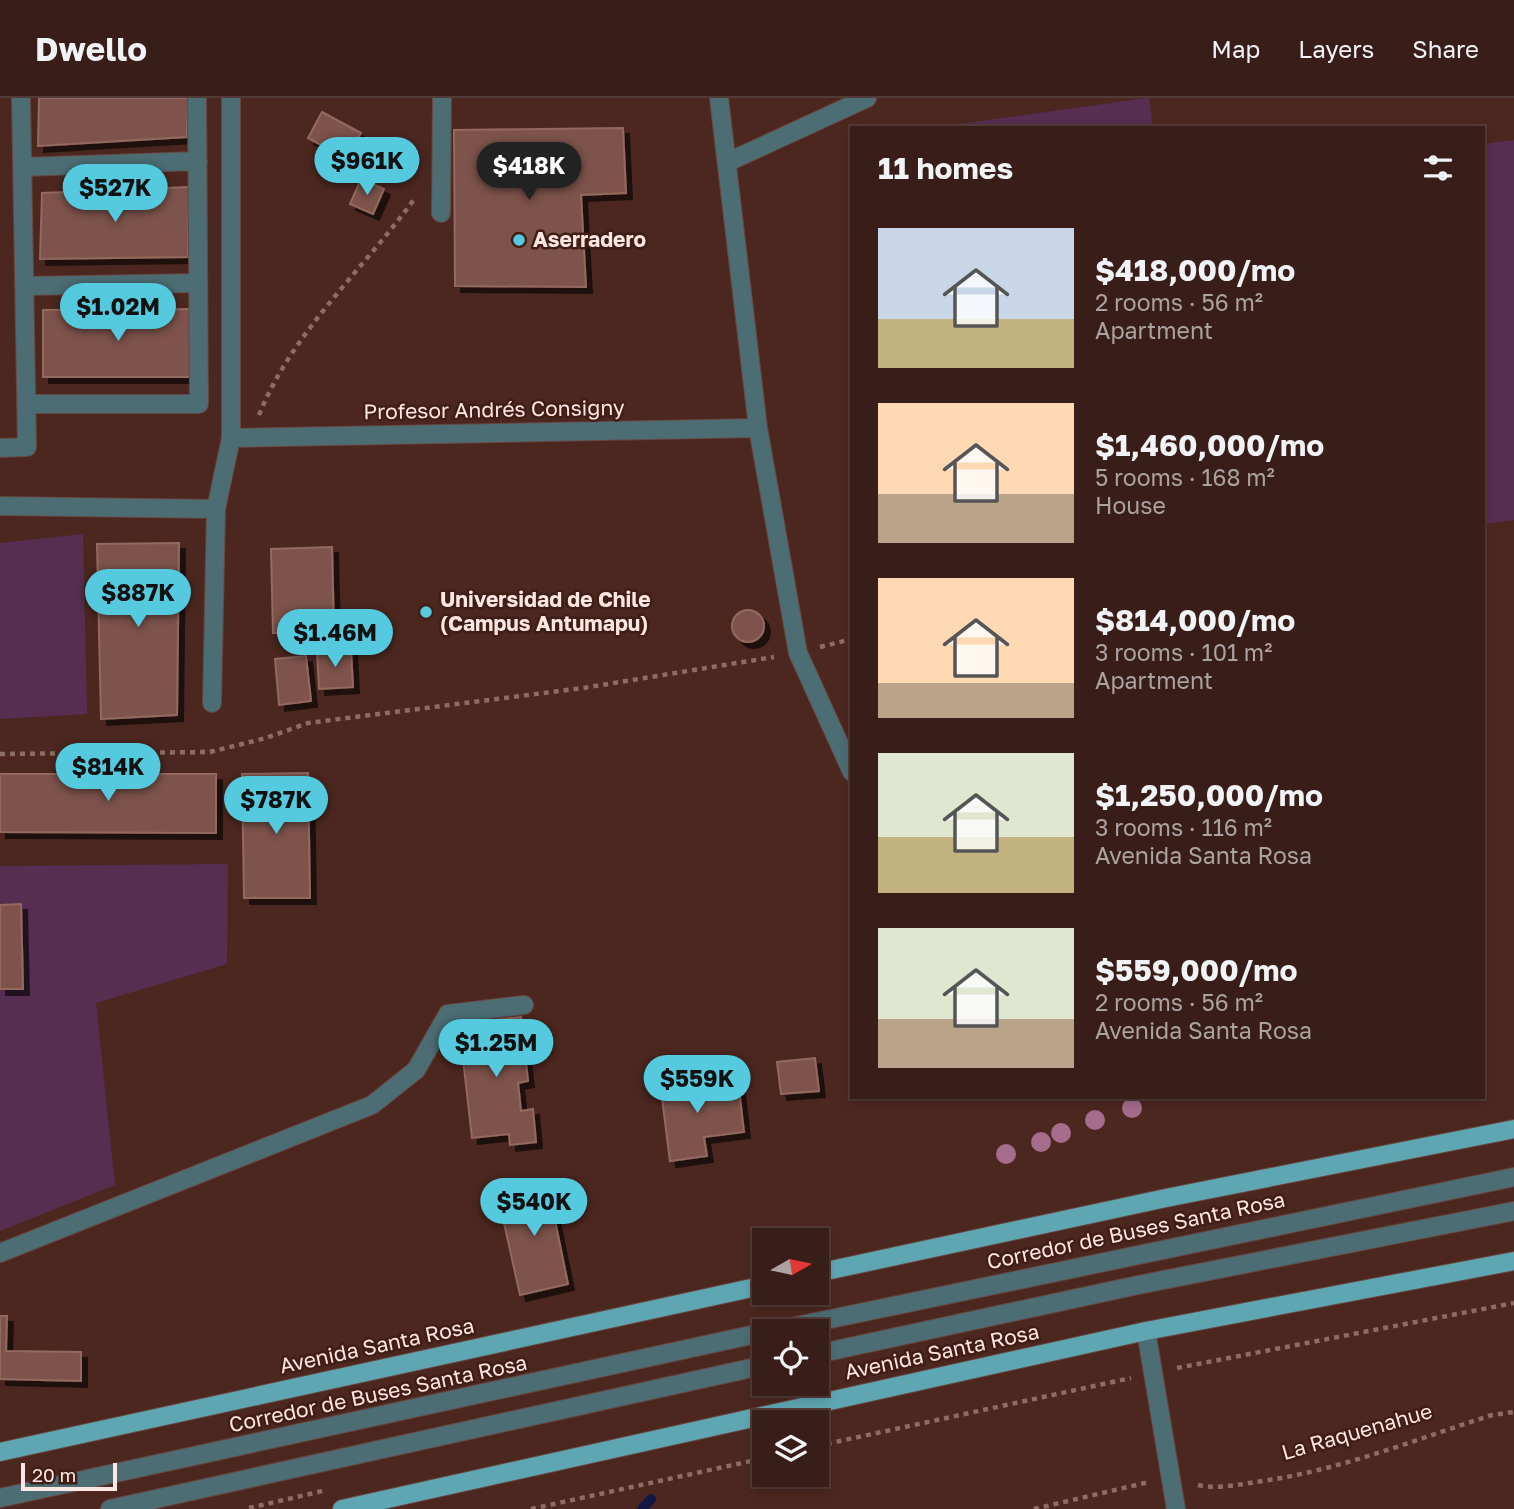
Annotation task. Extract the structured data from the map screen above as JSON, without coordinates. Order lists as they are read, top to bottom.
{
  "streets": {
    "main road": ["Avenida Santa Rosa"],
    "lane": ["Profesor Andrés Consigny", "Corredor de Buses Santa Rosa"],
    "path": ["La Raquenahue"]
  },
  "places": ["Aserradero", "Universidad de Chile (Campus Antumapu)"],
  "scale_bar": "20 m",
  "north": "right",
  "page": {
    "header": "Dwello",
    "nav": ["Map", "Layers", "Share"],
    "heading": "11 homes",
    "price": [
      "$961K",
      "$418K",
      "$527K",
      "$1.02M",
      "$887K",
      "$1.46M",
      "$814K",
      "$787K",
      "$1.25M",
      "$559K",
      "$540K"
    ],
    "list": [
      {
        "name": "$418,000/mo",
        "note": "2 rooms · 56 m² · Apartment"
      },
      {
        "name": "$1,460,000/mo",
        "note": "5 rooms · 168 m² · House"
      },
      {
        "name": "$814,000/mo",
        "note": "3 rooms · 101 m² · Apartment"
      },
      {
        "name": "$1,250,000/mo",
        "note": "3 rooms · 116 m² · Avenida Santa Rosa"
      },
      {
        "name": "$559,000/mo",
        "note": "2 rooms · 56 m² · Avenida Santa Rosa"
      }
    ],
    "scale": "20 m"
  }
}
